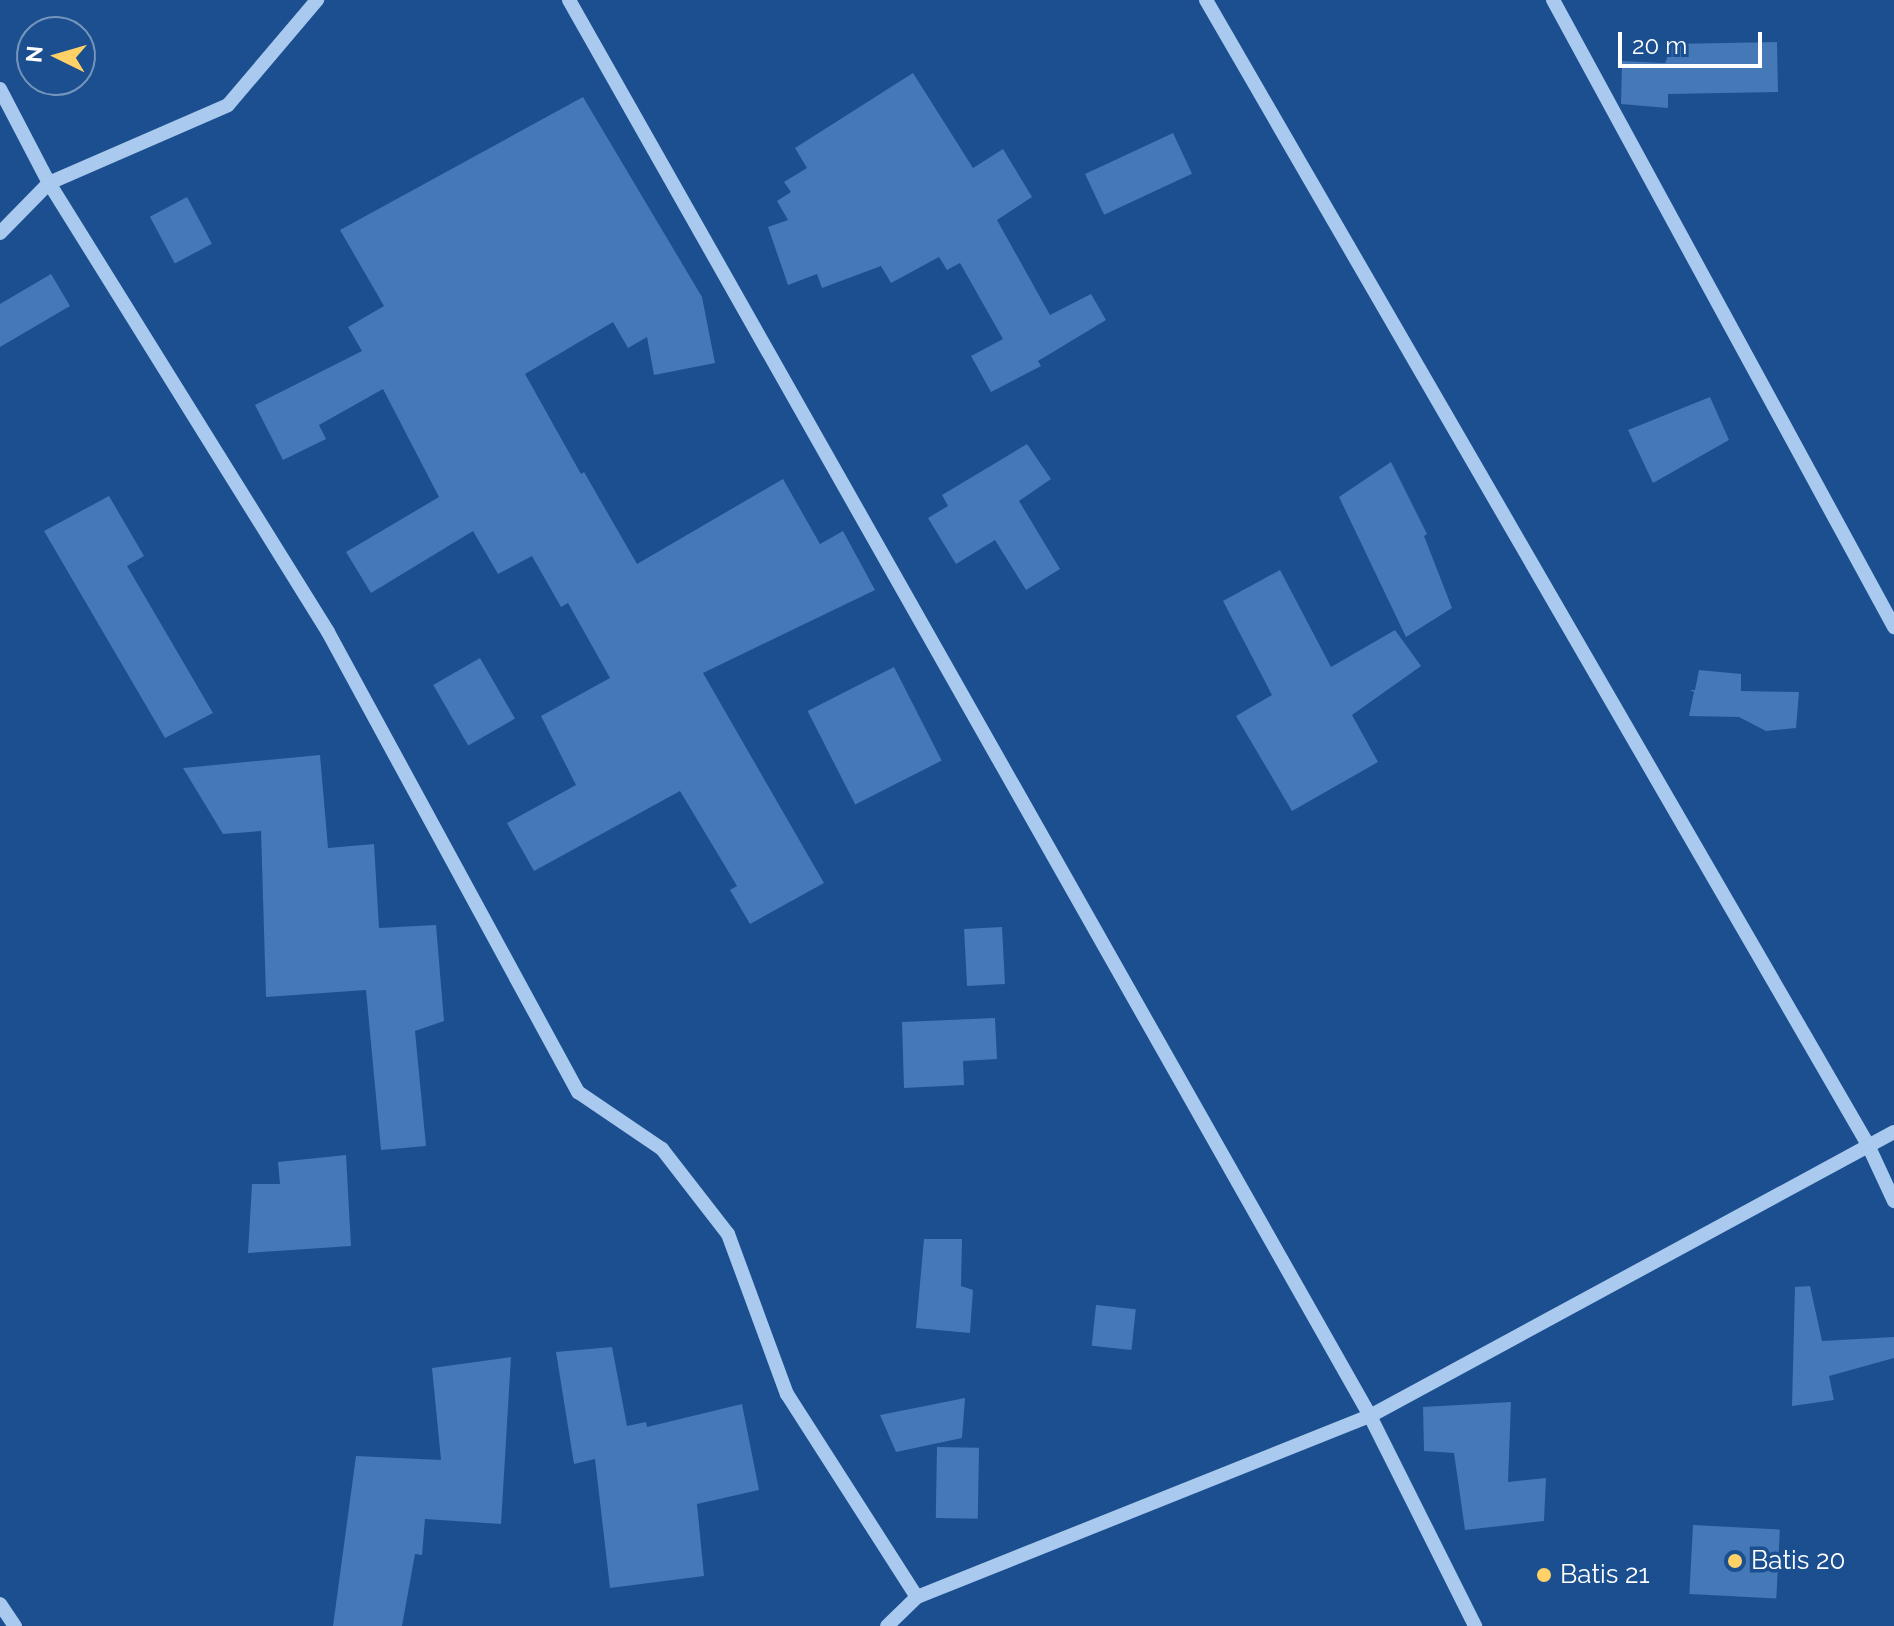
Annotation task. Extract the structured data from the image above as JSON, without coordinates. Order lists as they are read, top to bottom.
{
  "places": ["Batis 20", "Batis 21"],
  "scale_bar": "20 m",
  "north": "left"
}
